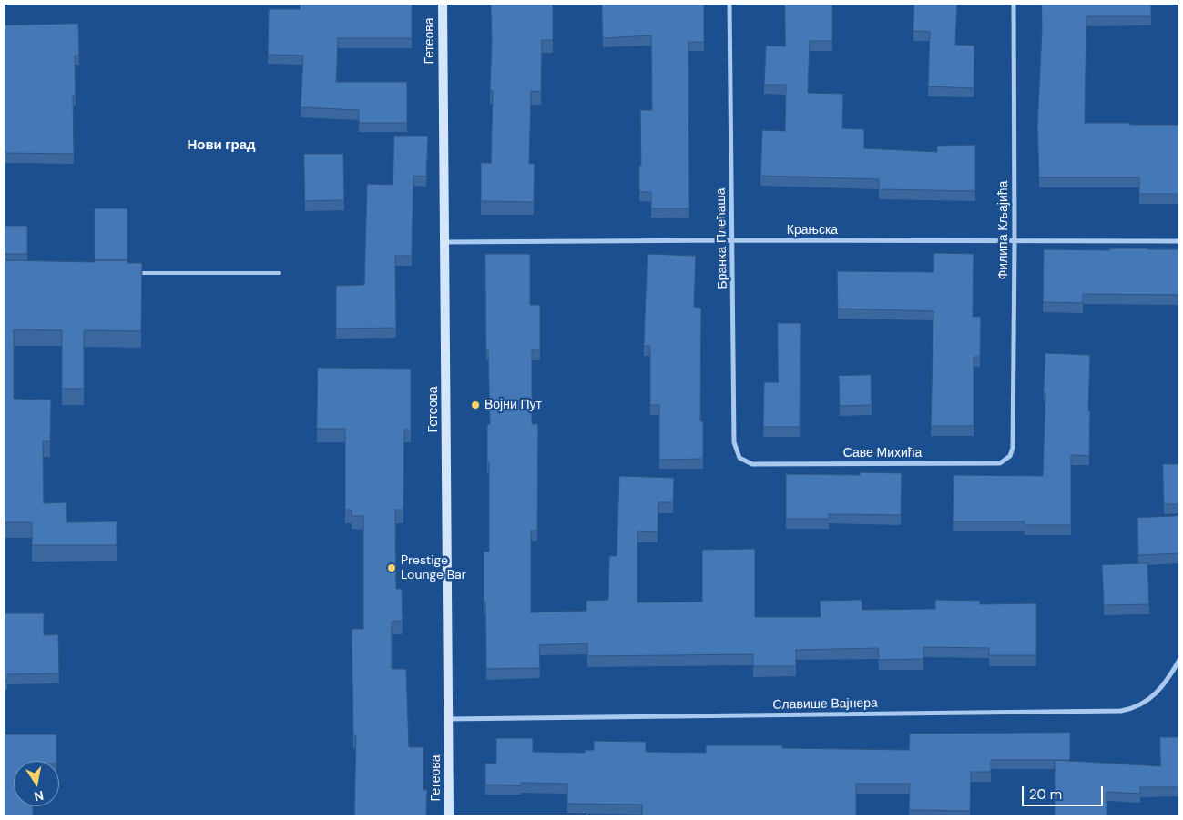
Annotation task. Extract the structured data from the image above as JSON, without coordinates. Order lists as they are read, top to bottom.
{
  "streets": {
    "main road": ["Гетеова"],
    "street": [
      "Крањска",
      "Филипа Кљајића",
      "Бранка Плећаша",
      "Саве Михића",
      "Славише Вајнера"
    ]
  },
  "crossings": [
    ["Гетеова", "Крањска"],
    ["Гетеова", "Славише Вајнера"],
    ["Крањска", "Филипа Кљајића"],
    ["Крањска", "Бранка Плећаша"],
    ["Филипа Кљајића", "Саве Михића"],
    ["Бранка Плећаша", "Саве Михића"]
  ],
  "districts": ["Нови град"],
  "places": ["Војни Пут", "Prestige Lounge Bar"],
  "scale_bar": "20 m",
  "north": "bottom"
}
